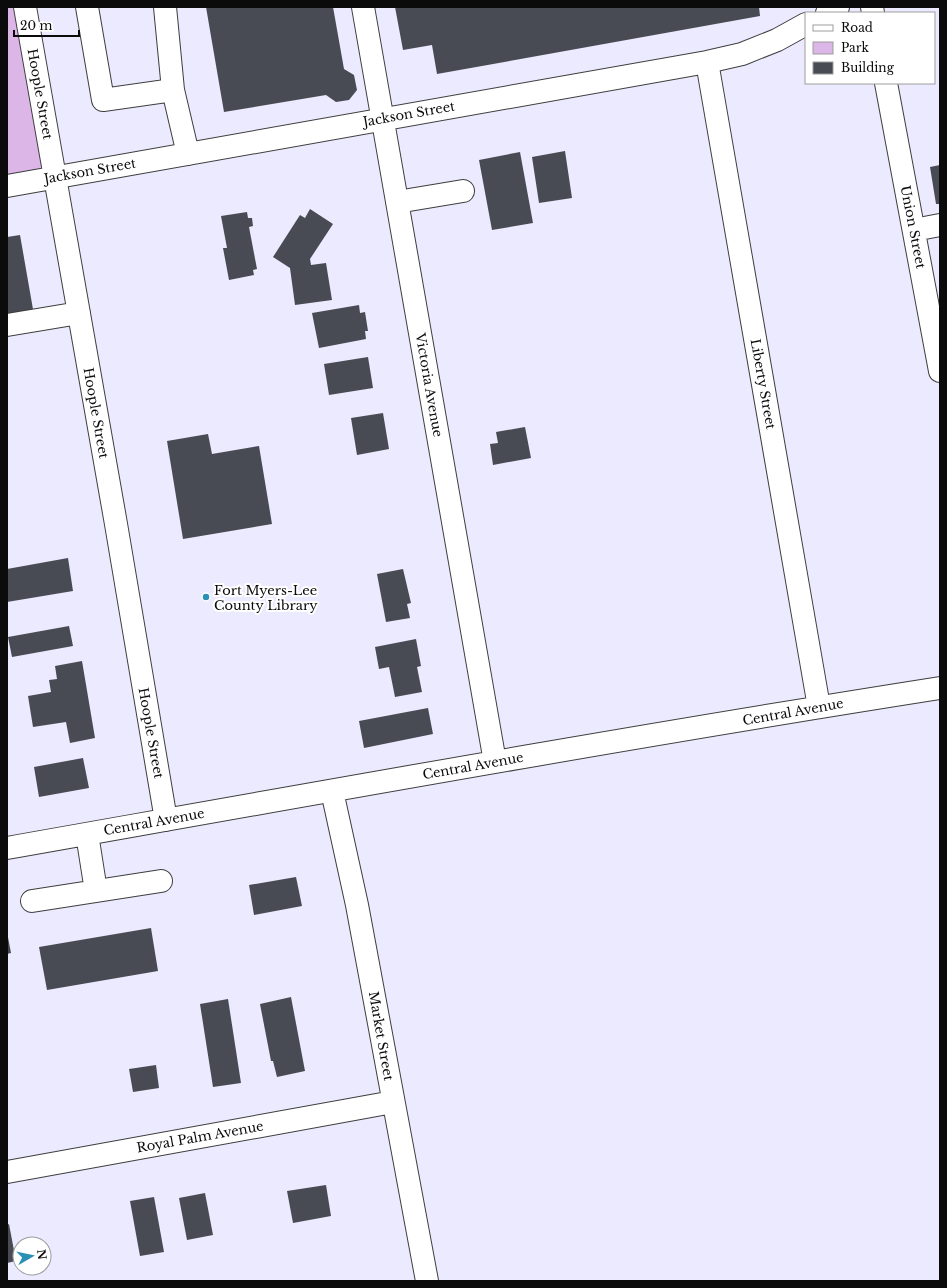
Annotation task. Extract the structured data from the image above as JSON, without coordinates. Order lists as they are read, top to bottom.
{
  "streets": {
    "street": [
      "Hoople Street",
      "Jackson Street",
      "Union Street",
      "Liberty Street",
      "Victoria Avenue",
      "Central Avenue",
      "Market Street",
      "Royal Palm Avenue"
    ]
  },
  "crossings": [
    ["Hoople Street", "Jackson Street"],
    ["Hoople Street", "Central Avenue"],
    ["Jackson Street", "Liberty Street"],
    ["Jackson Street", "Victoria Avenue"],
    ["Liberty Street", "Central Avenue"],
    ["Victoria Avenue", "Central Avenue"],
    ["Central Avenue", "Market Street"],
    ["Market Street", "Royal Palm Avenue"]
  ],
  "places": ["Fort Myers-Lee County Library"],
  "legend": ["Road", "Park", "Building"],
  "scale_bar": "20 m",
  "north": "right"
}
